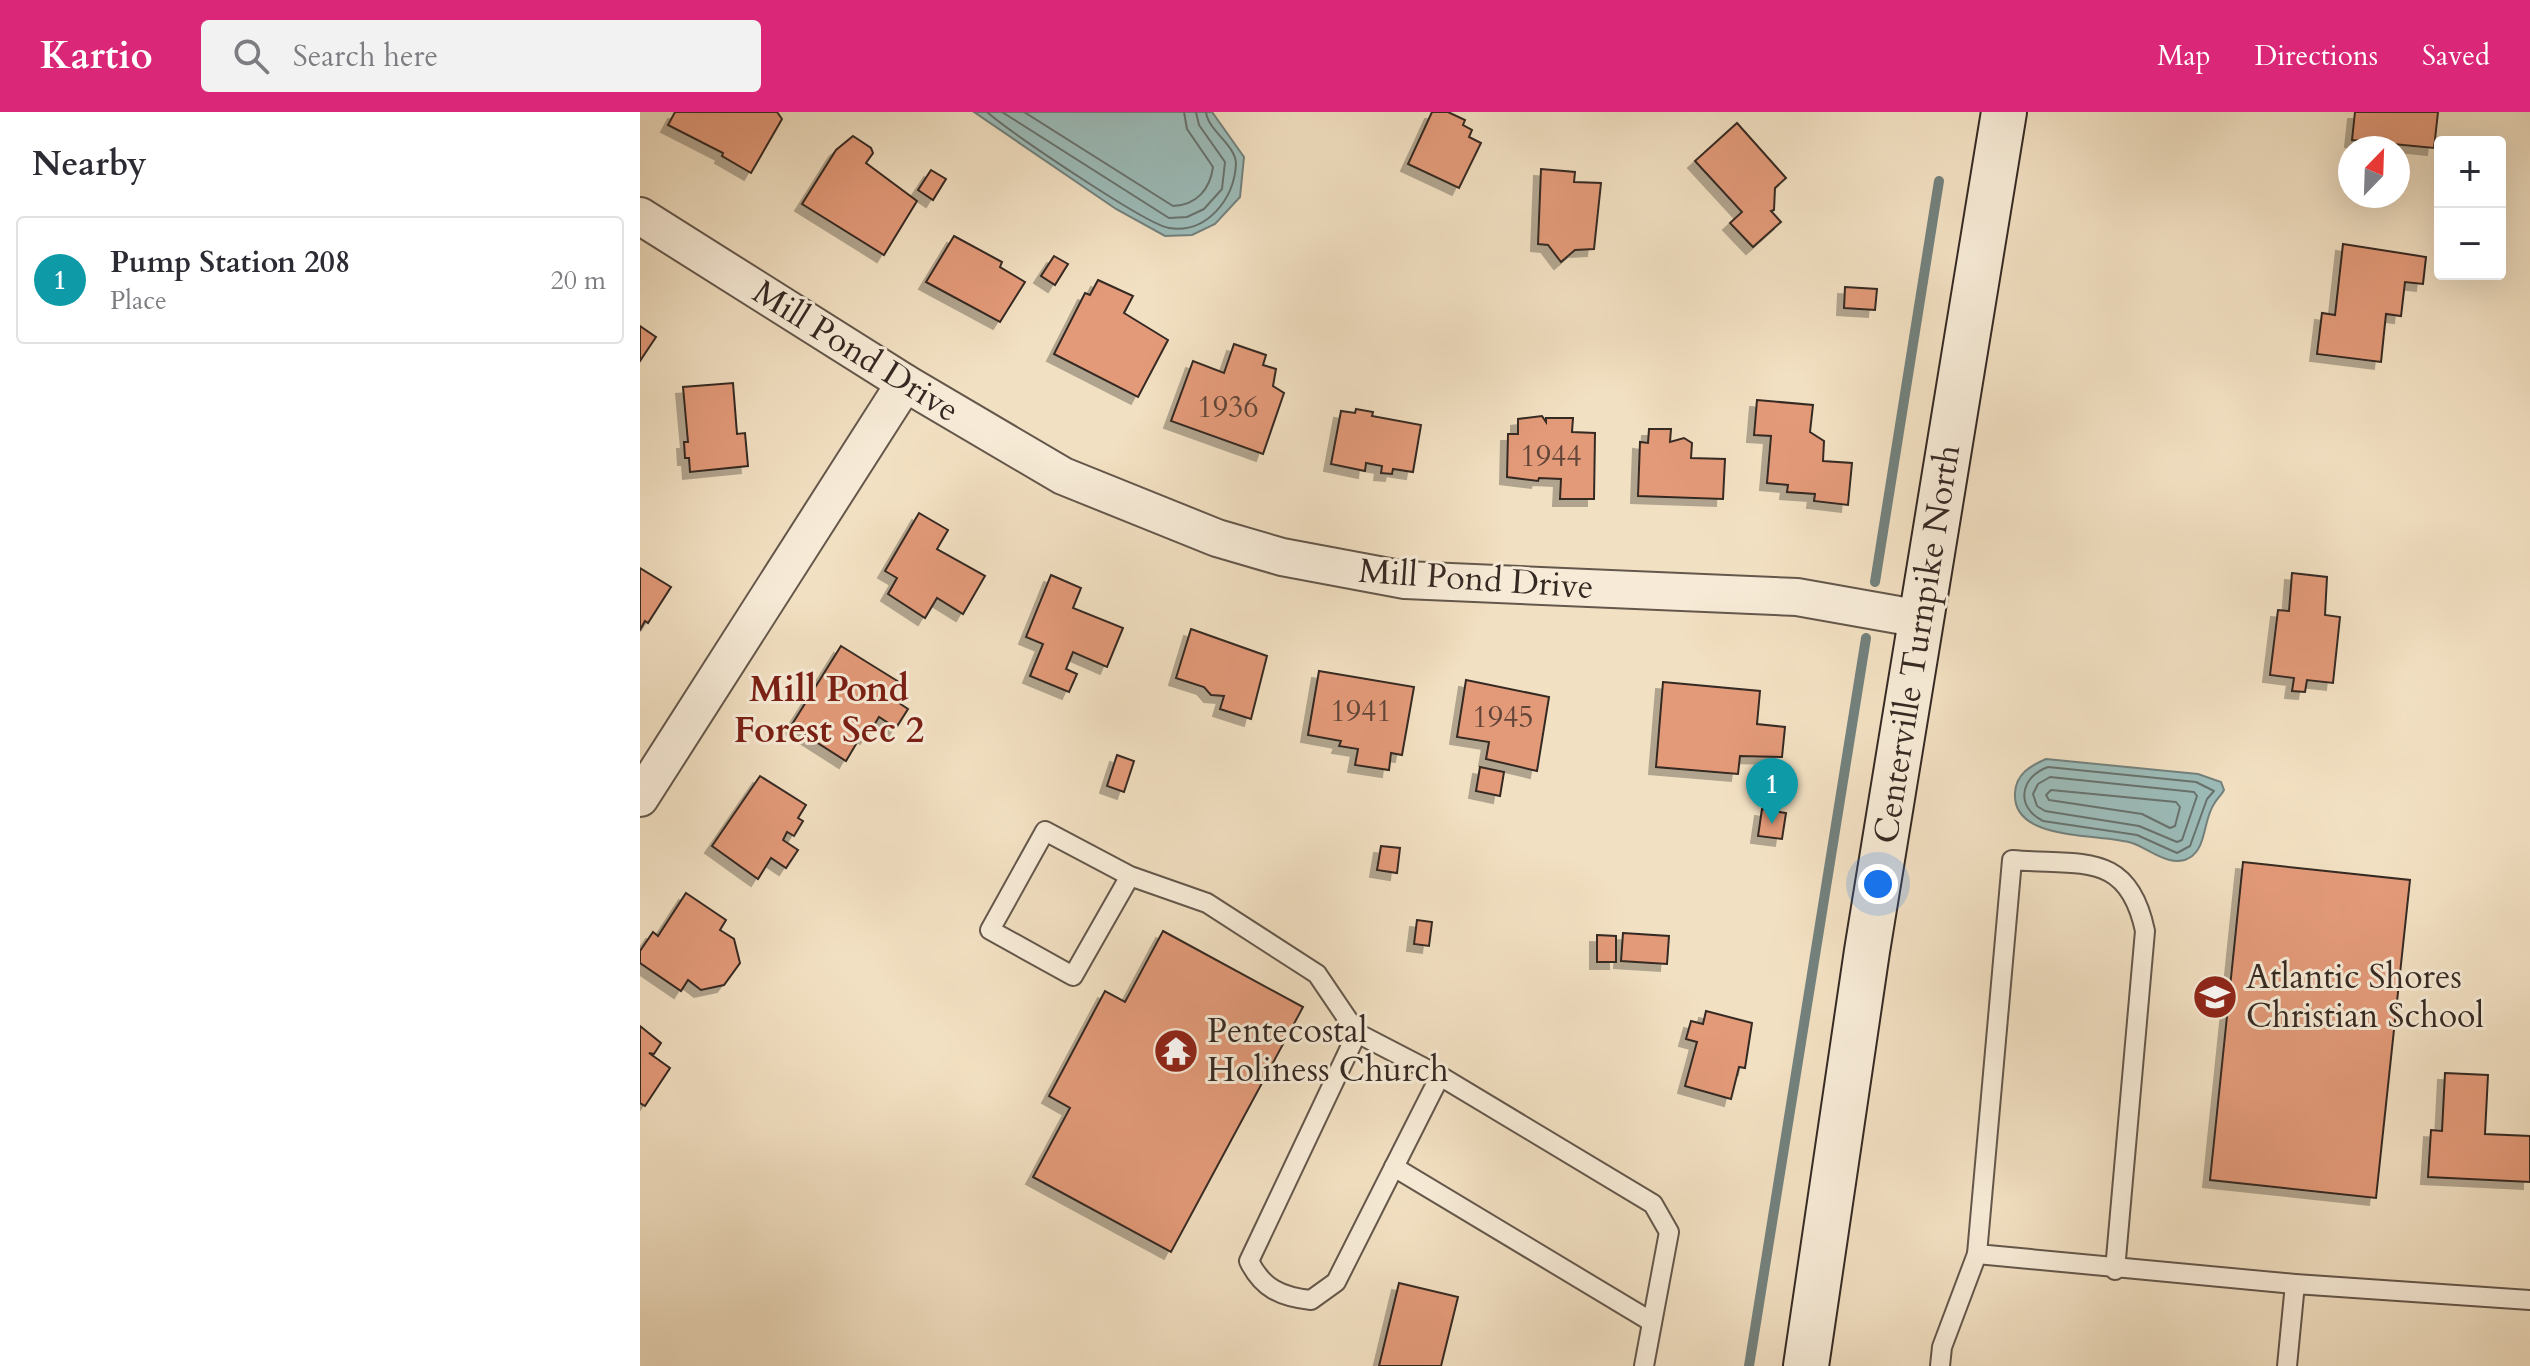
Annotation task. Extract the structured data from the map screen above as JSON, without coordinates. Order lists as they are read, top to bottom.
{
  "streets": {
    "main road": ["Centerville Turnpike North"],
    "street": ["Mill Pond Drive"]
  },
  "crossings": [
    ["Mill Pond Drive", "Centerville Turnpike North"]
  ],
  "districts": ["Mill Pond Forest Sec 2"],
  "places": {
    "school or university": ["Atlantic Shores Christian School"],
    "temple": ["Pentecostal Holiness Church"]
  },
  "house_numbers": [
    "1936",
    "1944",
    "1941",
    "1945"
  ],
  "north": "top right",
  "page": {
    "header": "Kartio",
    "search": "Search here",
    "nav": ["Map", "Directions", "Saved"],
    "heading": "Nearby",
    "map_buttons": ["+", "−"],
    "list": [
      {
        "mark": "1",
        "name": "Pump Station 208",
        "note": "Place",
        "value": "20 m"
      }
    ],
    "pins": "1"
  }
}
